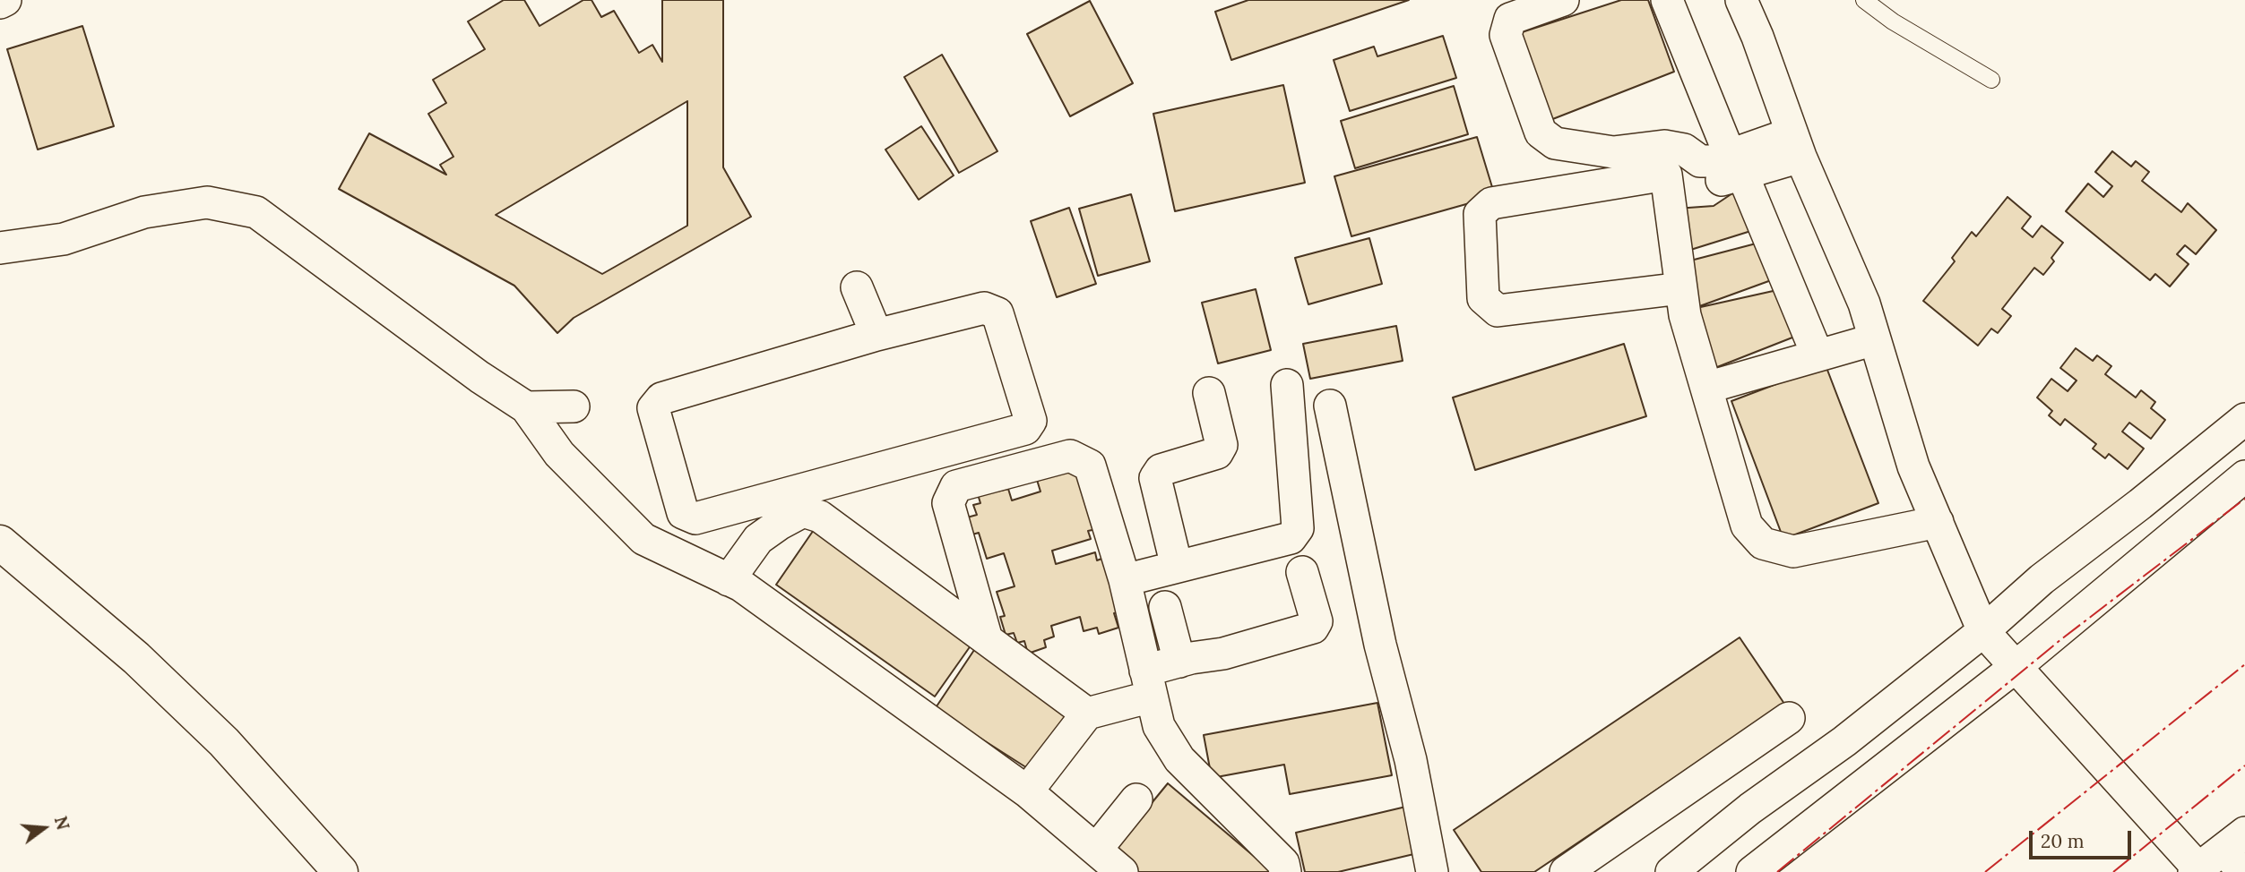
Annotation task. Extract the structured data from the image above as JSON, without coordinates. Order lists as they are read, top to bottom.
{
  "scale_bar": "20 m",
  "north": "right"
}
